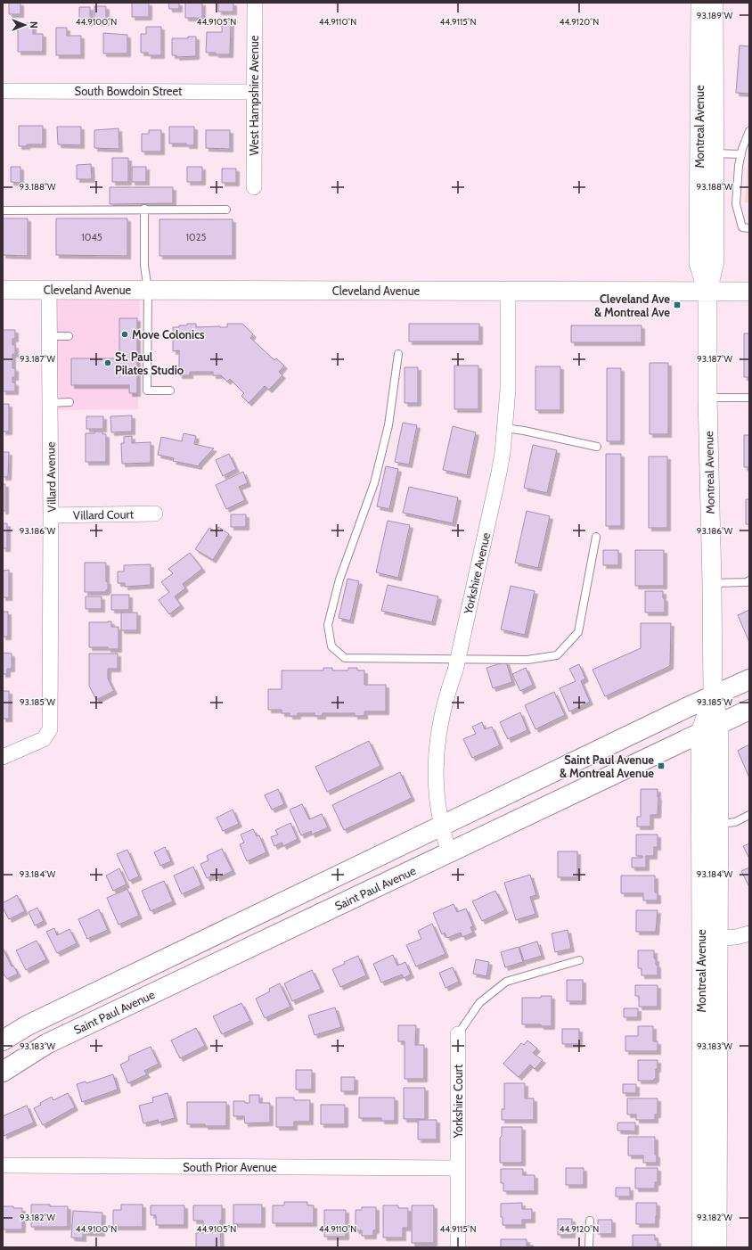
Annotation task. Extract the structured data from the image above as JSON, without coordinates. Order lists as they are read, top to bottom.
{
  "streets": {
    "main road": ["Saint Paul Avenue"],
    "street": [
      "South Bowdoin Street",
      "West Hampshire Avenue",
      "Montreal Avenue",
      "Cleveland Avenue",
      "Villard Avenue",
      "Villard Court",
      "Yorkshire Avenue",
      "Yorkshire Court",
      "South Prior Avenue"
    ]
  },
  "crossings": [
    ["South Bowdoin Street", "West Hampshire Avenue"],
    ["Montreal Avenue", "Cleveland Avenue"],
    ["Montreal Avenue", "Saint Paul Avenue"],
    ["Cleveland Avenue", "Villard Avenue"],
    ["Cleveland Avenue", "Yorkshire Avenue"],
    ["Villard Avenue", "Villard Court"],
    ["Yorkshire Avenue", "Saint Paul Avenue"],
    ["Yorkshire Court", "South Prior Avenue"]
  ],
  "places": {
    "transit": ["Cleveland Ave & Montreal Ave", "Saint Paul Avenue & Montreal Avenue"],
    "other": ["Move Colonics", "St. Paul Pilates Studio"]
  },
  "house_numbers": ["1045", "1025"],
  "north": "right",
  "coordinates": [
    "93.189°W",
    "44.9100°N",
    "44.9105°N",
    "44.9110°N",
    "44.9115°N",
    "44.9120°N",
    "93.188°W",
    "93.187°W",
    "93.186°W",
    "93.185°W",
    "93.184°W",
    "93.183°W",
    "93.182°W"
  ]
}
